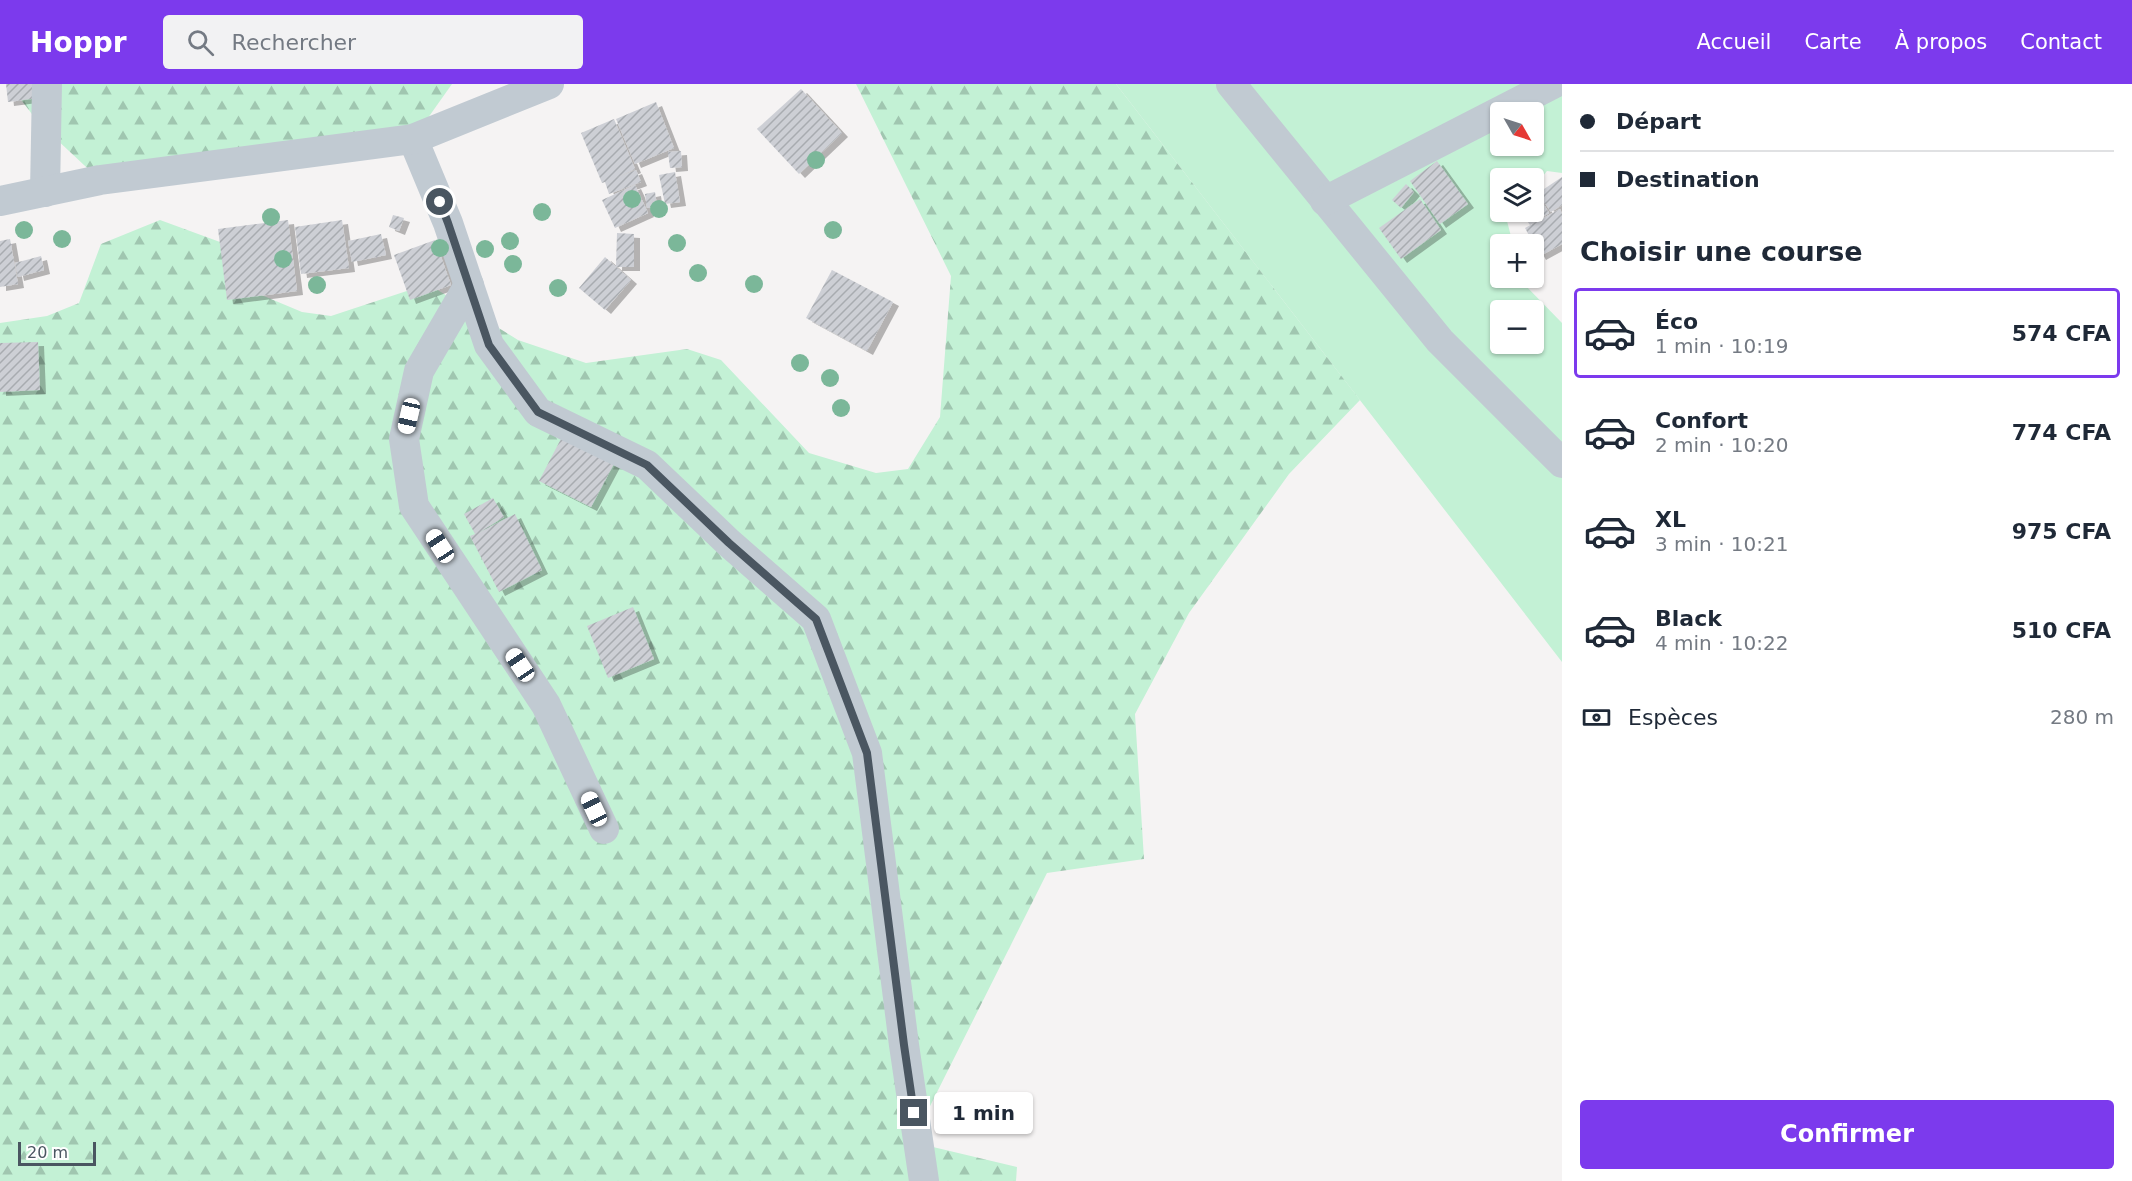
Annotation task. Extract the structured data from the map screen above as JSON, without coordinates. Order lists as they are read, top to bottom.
{
  "scale_bar": "20 m",
  "north": "bottom right",
  "page": {
    "header": "Hoppr",
    "search": "Rechercher",
    "nav": [
      "Accueil",
      "Carte",
      "À propos",
      "Contact"
    ],
    "banner": ["Départ", "Destination"],
    "map_buttons": ["+", "−"],
    "heading": "Choisir une course",
    "list": [
      {
        "name": "Éco",
        "note": "1 min · 10:19",
        "value": "574 CFA"
      },
      {
        "name": "Confort",
        "note": "2 min · 10:20",
        "value": "774 CFA"
      },
      {
        "name": "XL",
        "note": "3 min · 10:21",
        "value": "975 CFA"
      },
      {
        "name": "Black",
        "note": "4 min · 10:22",
        "value": "510 CFA"
      }
    ],
    "pay": ["Espèces", "280 m"],
    "buttons": "Confirmer",
    "bubble": "1 min",
    "scale": "20 m"
  }
}
